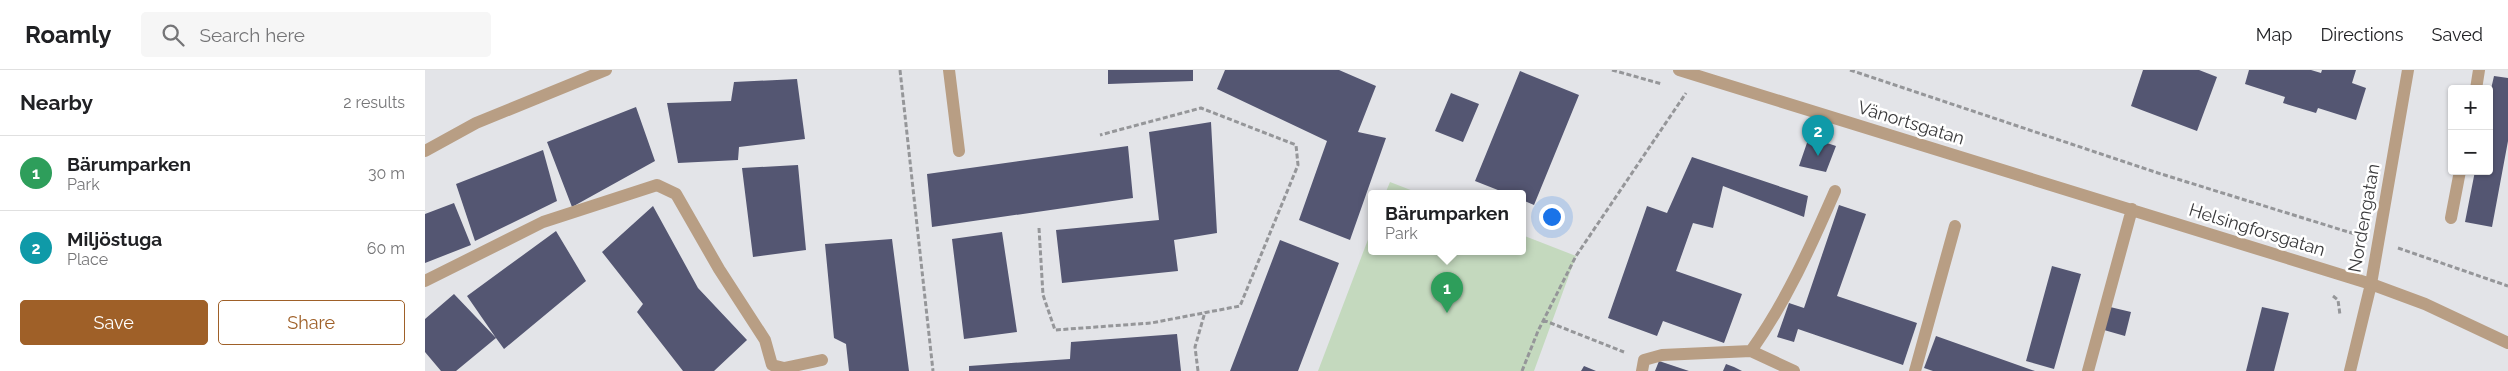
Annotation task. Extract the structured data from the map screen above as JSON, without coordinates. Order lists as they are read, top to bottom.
{
  "streets": {
    "street": ["Vänortsgatan", "Nordengatan", "Helsingforsgatan"]
  },
  "crossings": [
    ["Vänortsgatan", "Helsingforsgatan"],
    ["Nordengatan", "Helsingforsgatan"]
  ],
  "page": {
    "header": "Roamly",
    "search": "Search here",
    "nav": ["Map", "Directions", "Saved"],
    "heading": ["Nearby", "2 results"],
    "map_buttons": ["+", "−"],
    "pins": ["2", "1"],
    "list": [
      {
        "mark": "1",
        "name": "Bärumparken",
        "note": "Park",
        "value": "30 m"
      },
      {
        "mark": "2",
        "name": "Miljöstuga",
        "note": "Place",
        "value": "60 m"
      }
    ],
    "popup": ["Bärumparken", "Park"],
    "buttons": ["Save", "Share"]
  }
}
